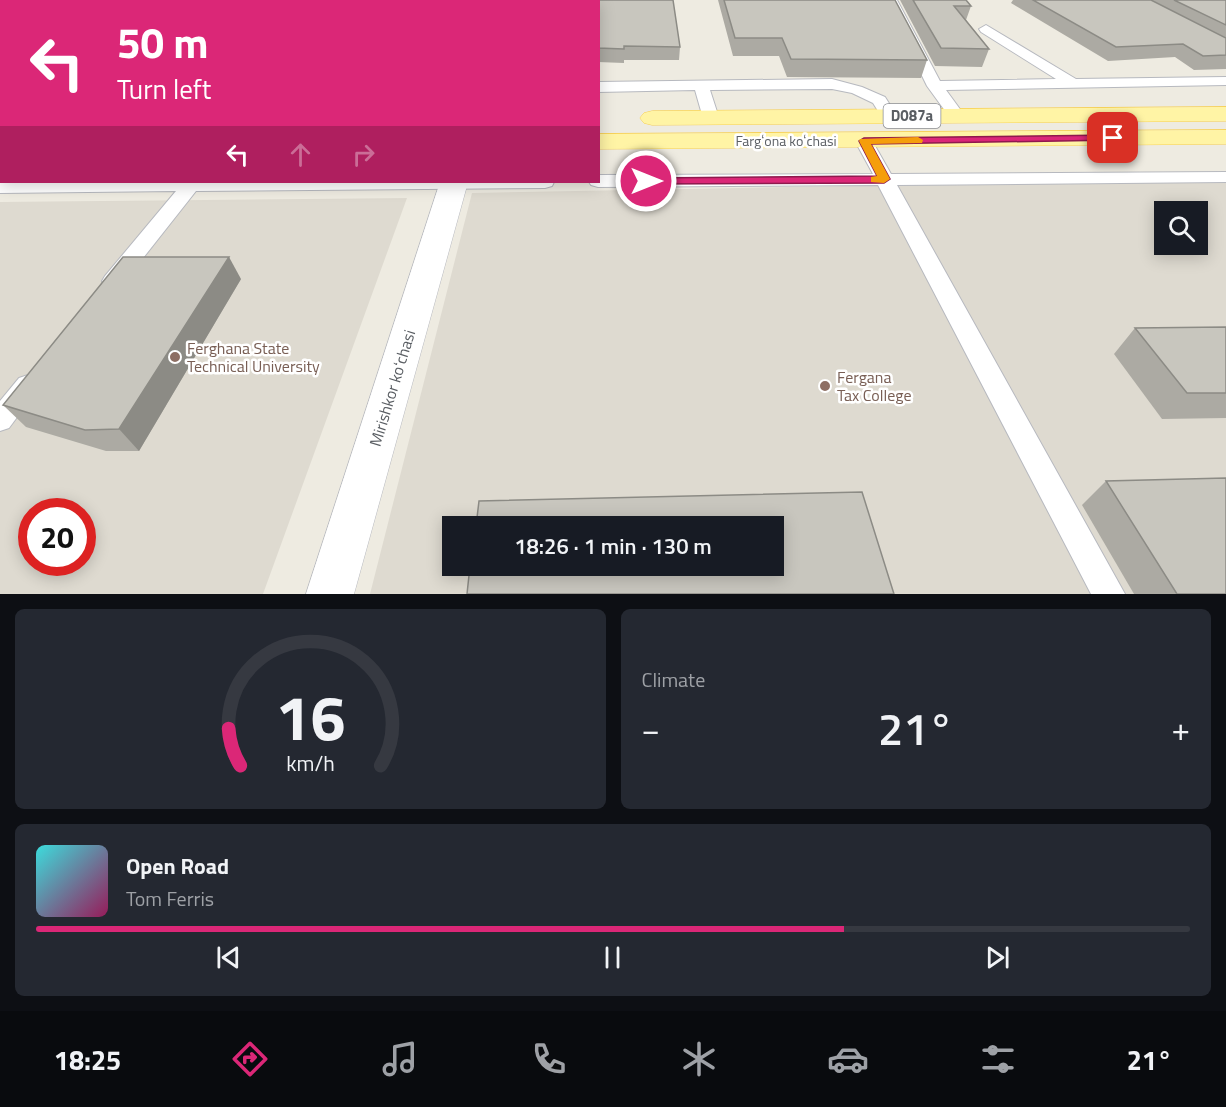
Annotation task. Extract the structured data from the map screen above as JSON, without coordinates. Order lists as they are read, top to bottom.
{
  "streets": {
    "main road": ["D087a", "Fargʻona koʻchasi"],
    "street": ["Mirishkor koʻchasi"]
  },
  "places": ["Ferghana State Technical University", "Fergana Tax College"],
  "page": {
    "turn": ["50 m", "Turn left"],
    "limit": "20",
    "trip": "18:26 · 1 min · 130 m",
    "tile": "Climate",
    "heat": ["−", "21°", "+"],
    "song": ["Open Road", "Tom Ferris"],
    "tabs": ["18:25", "21°"],
    "gauge": ["16", "km/h"]
  }
}
